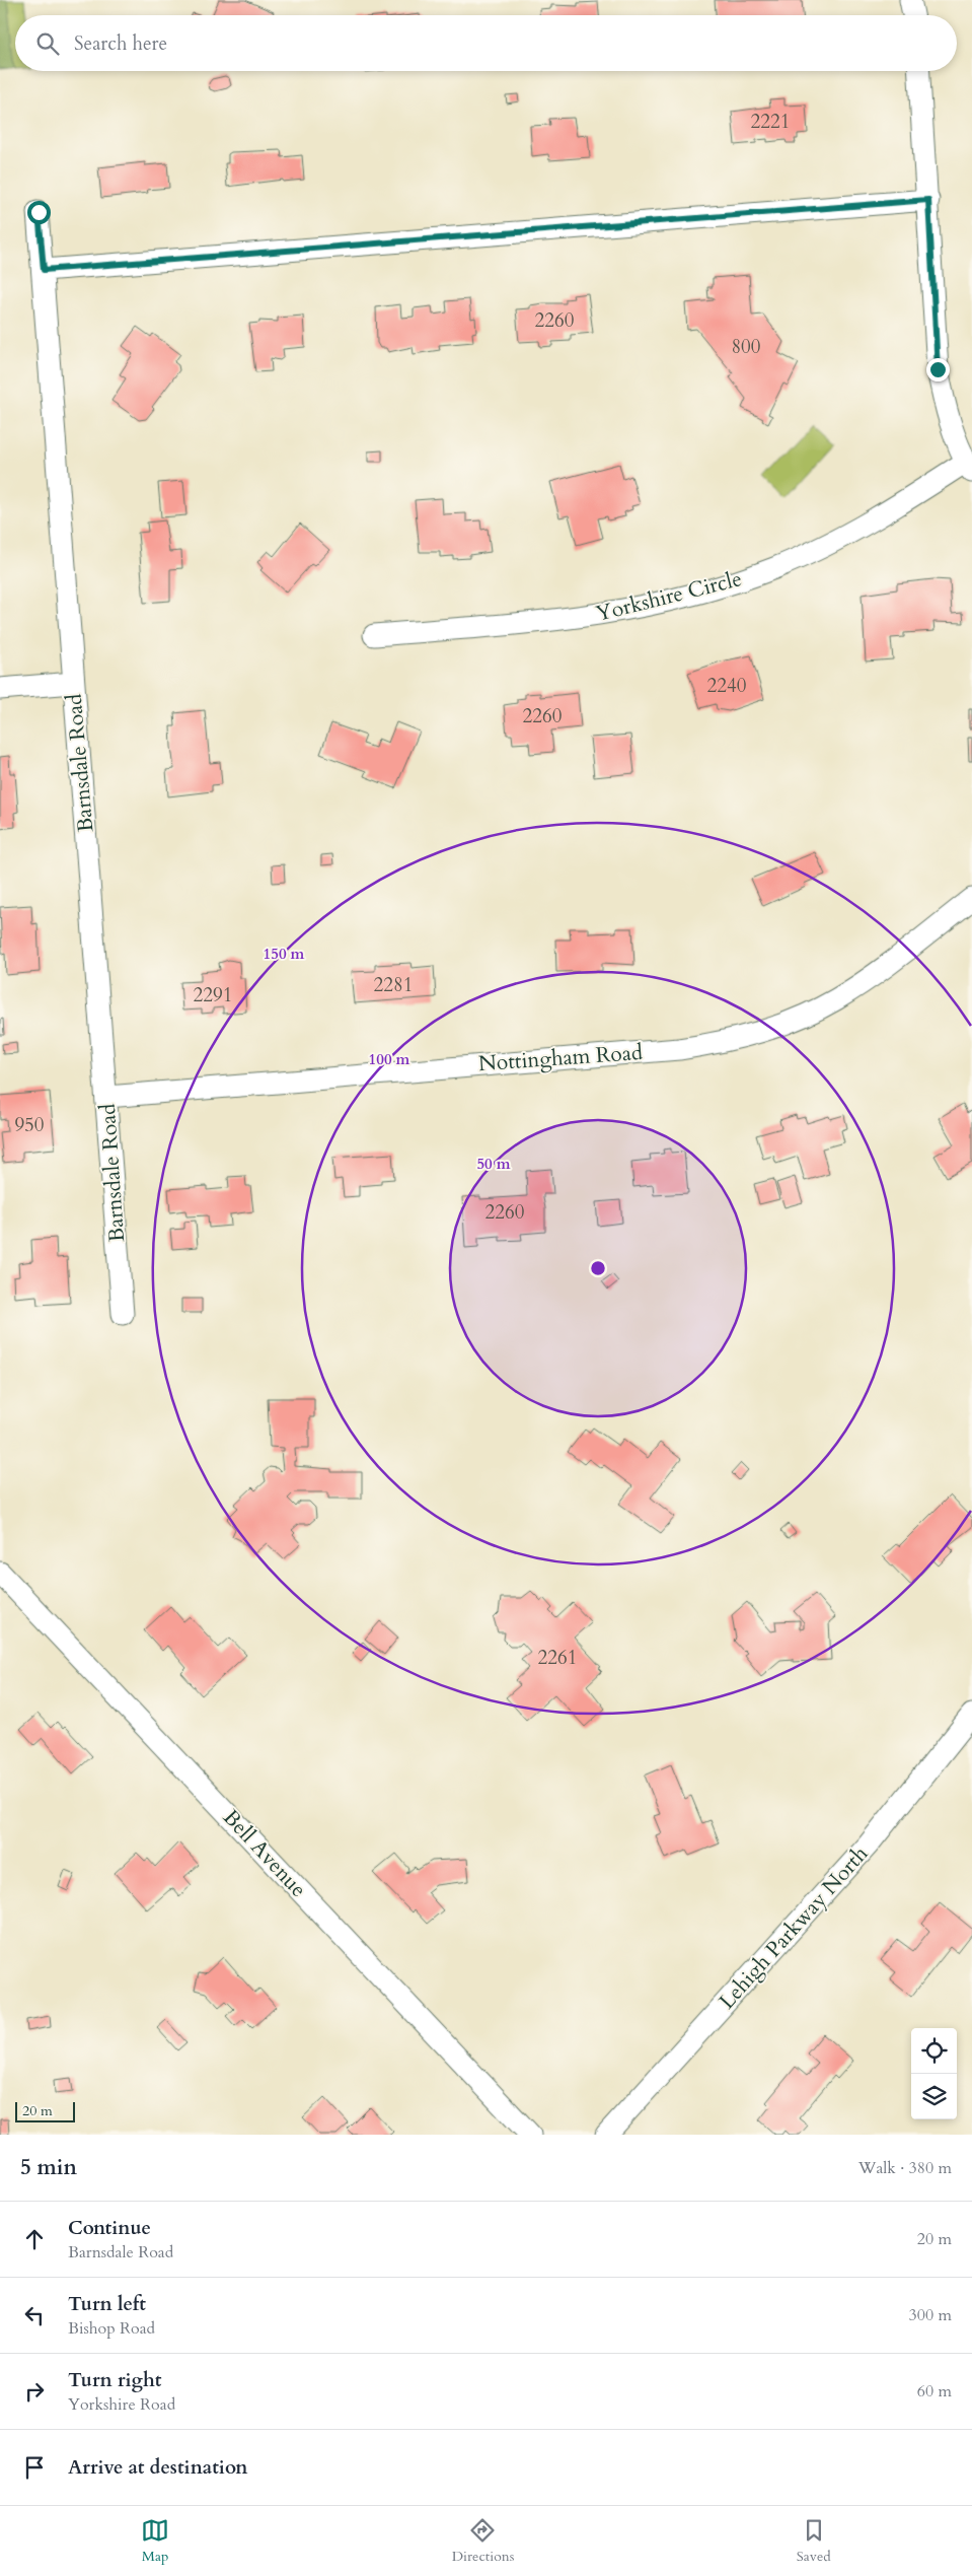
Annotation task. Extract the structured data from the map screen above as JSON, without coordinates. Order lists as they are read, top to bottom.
{
  "streets": {
    "street": [
      "Yorkshire Circle",
      "Barnsdale Road",
      "Nottingham Road",
      "Bell Avenue",
      "Lehigh Parkway North"
    ]
  },
  "crossings": [
    ["Barnsdale Road", "Nottingham Road"]
  ],
  "house_numbers": [
    "2221",
    "2260",
    "800",
    "2240",
    "2260",
    "2281",
    "2291",
    "950",
    "2260",
    "2261"
  ],
  "scale_bar": "20 m",
  "page": {
    "search": "Search here",
    "scale": "20 m",
    "heading": ["5 min", "Walk · 380 m"],
    "list": [
      ["Continue", "Barnsdale Road", "20 m"],
      ["Turn left", "Bishop Road", "300 m"],
      ["Turn right", "Yorkshire Road", "60 m"],
      "Arrive at destination"
    ],
    "nav": ["Map", "Directions", "Saved"]
  },
  "rings": ["150 m", "100 m", "50 m"]
}
